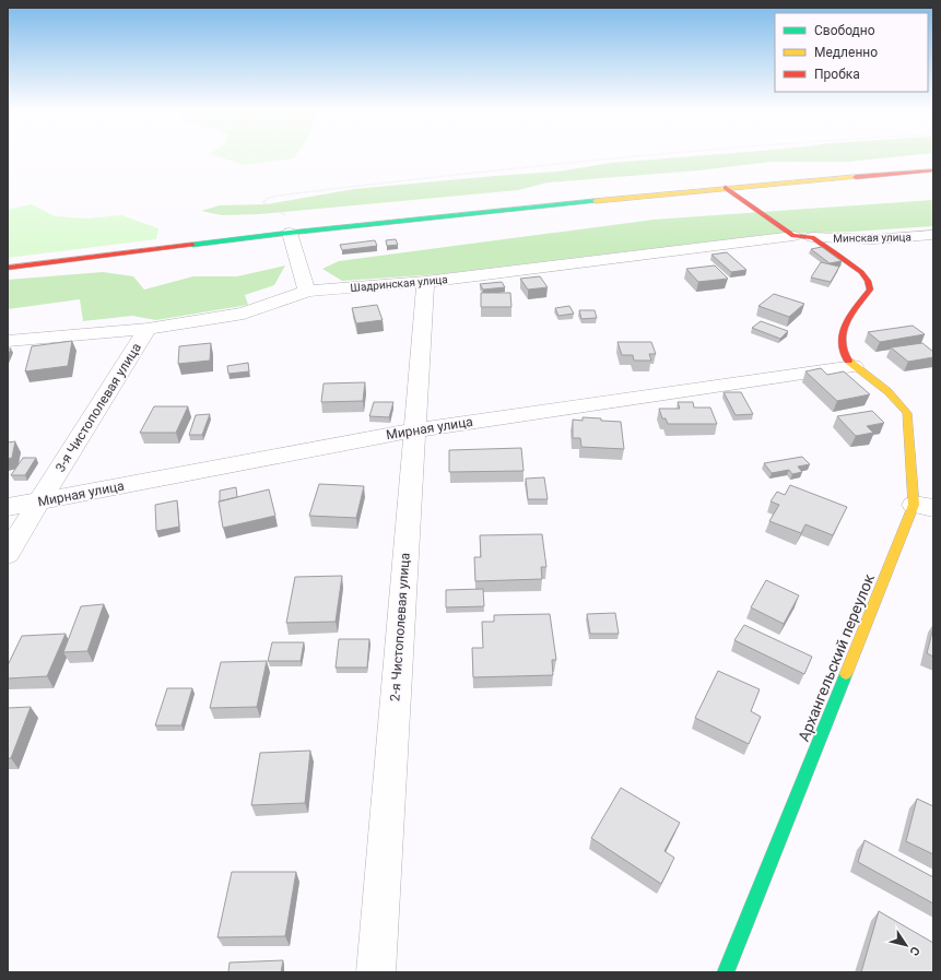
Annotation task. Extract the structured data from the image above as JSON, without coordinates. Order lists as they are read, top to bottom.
{
  "streets": {
    "main road": ["Архангельский переулок"],
    "street": [
      "Минская улица",
      "Шадринская улица",
      "3-я Чистополевая улица",
      "Мирная улица",
      "2-я Чистополевая улица"
    ]
  },
  "crossings": [
    ["Минская улица", "Архангельский переулок"],
    ["Шадринская улица", "3-я Чистополевая улица"],
    ["Шадринская улица", "2-я Чистополевая улица"],
    ["3-я Чистополевая улица", "Мирная улица"],
    ["Мирная улица", "2-я Чистополевая улица"],
    ["Мирная улица", "Архангельский переулок"]
  ],
  "legend": ["Свободно", "Медленно", "Пробка"],
  "north": "bottom right"
}
